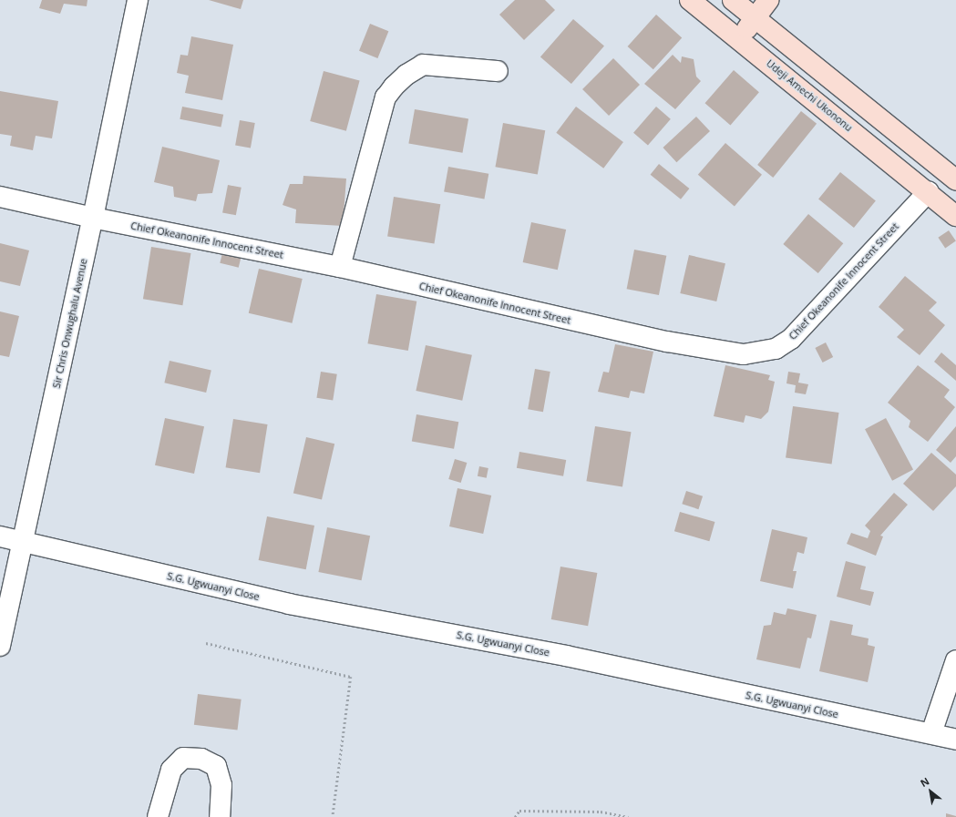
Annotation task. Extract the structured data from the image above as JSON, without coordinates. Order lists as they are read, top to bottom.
{
  "streets": {
    "main road": ["Udeji Amechi Ukononu"],
    "street": ["Chief Okeanonife Innocent Street", "Sir Chris Onwughalu Avenue", "S.G. Ugwuanyi Close"]
  },
  "crossings": [
    ["Udeji Amechi Ukononu", "Chief Okeanonife Innocent Street"],
    ["Chief Okeanonife Innocent Street", "Sir Chris Onwughalu Avenue"],
    ["Sir Chris Onwughalu Avenue", "S.G. Ugwuanyi Close"]
  ],
  "north": "top left"
}
